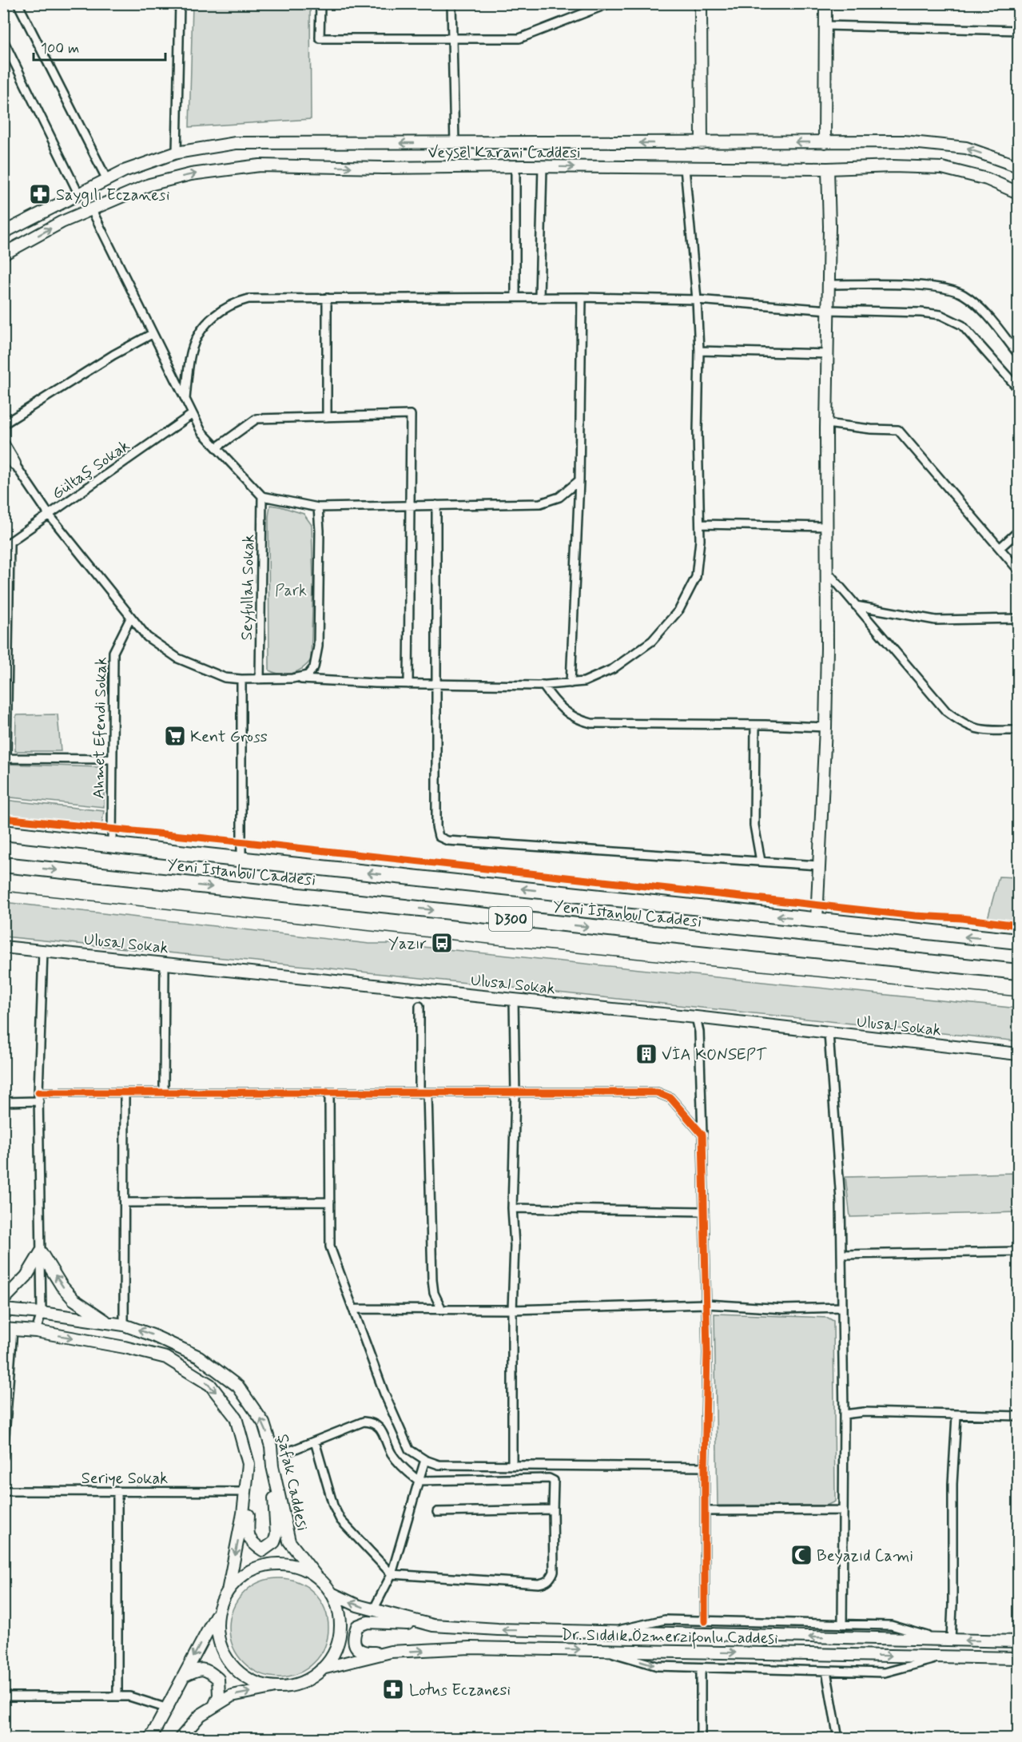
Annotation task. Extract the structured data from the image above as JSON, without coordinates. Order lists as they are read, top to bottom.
{
  "streets": {
    "highway": ["Yeni İstanbul Caddesi", "D300"],
    "main road": [
      "Veysel Karani Caddesi",
      "Ulusal Sokak",
      "Şafak Caddesi",
      "Dr. Sıddık Özmerzifonlu Caddesi"
    ],
    "street": [
      "Gültaş Sokak",
      "Seyfullah Sokak",
      "Ahmet Efendi Sokak",
      "Seriye Sokak"
    ]
  },
  "crossings": [
    ["Ahmet Efendi Sokak", "Yeni İstanbul Caddesi"],
    ["Şafak Caddesi", "Dr. Sıddık Özmerzifonlu Caddesi"]
  ],
  "one_way": ["Şafak Caddesi"],
  "parks": ["Park"],
  "places": {
    "pharmacy": ["Saygılı Eczanesi", "Lotus Eczanesi"],
    "supermarket": ["Kent Gross"],
    "bus stop": ["Yazır"],
    "building": ["VİA KONSEPT"],
    "mosque": ["Beyazıd Cami"]
  },
  "scale_bar": "100 m"
}
